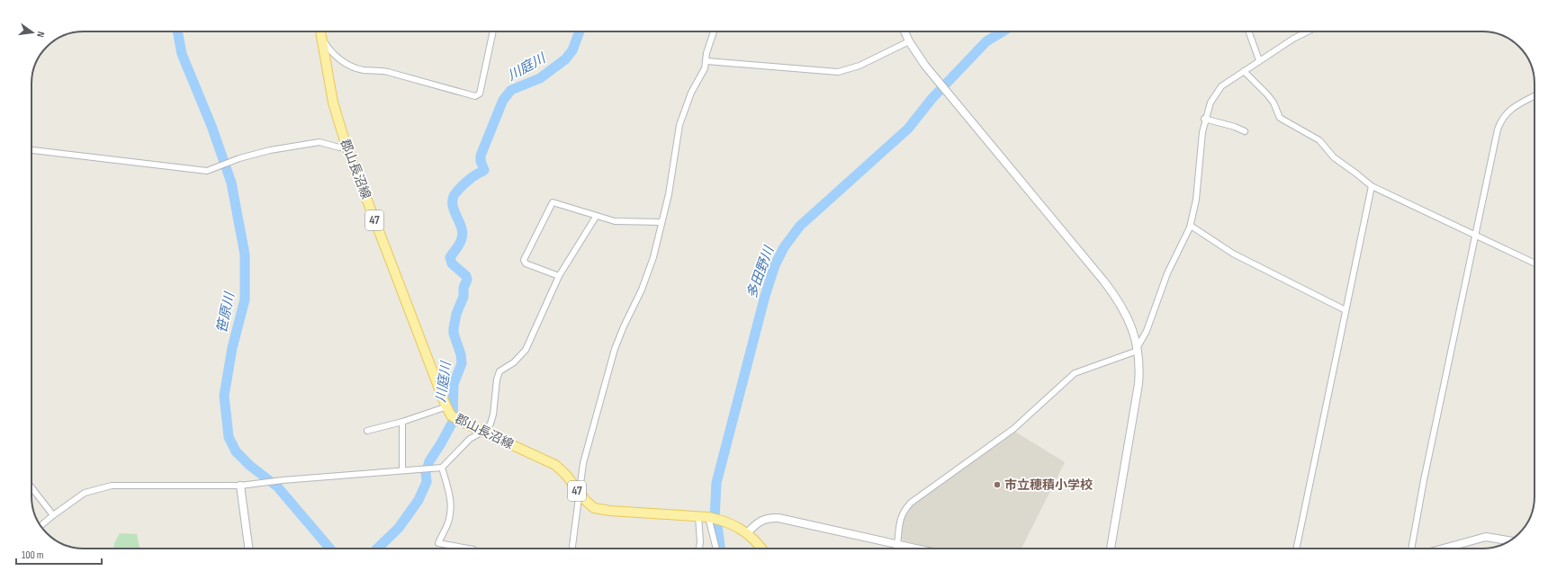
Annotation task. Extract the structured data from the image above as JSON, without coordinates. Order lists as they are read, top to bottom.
{
  "streets": {
    "main road": ["郡山長沼線", "47"]
  },
  "water": ["川庭川", "多田野川", "笹原川"],
  "places": ["市立穂積小学校"],
  "scale_bar": "100 m",
  "north": "right"
}
